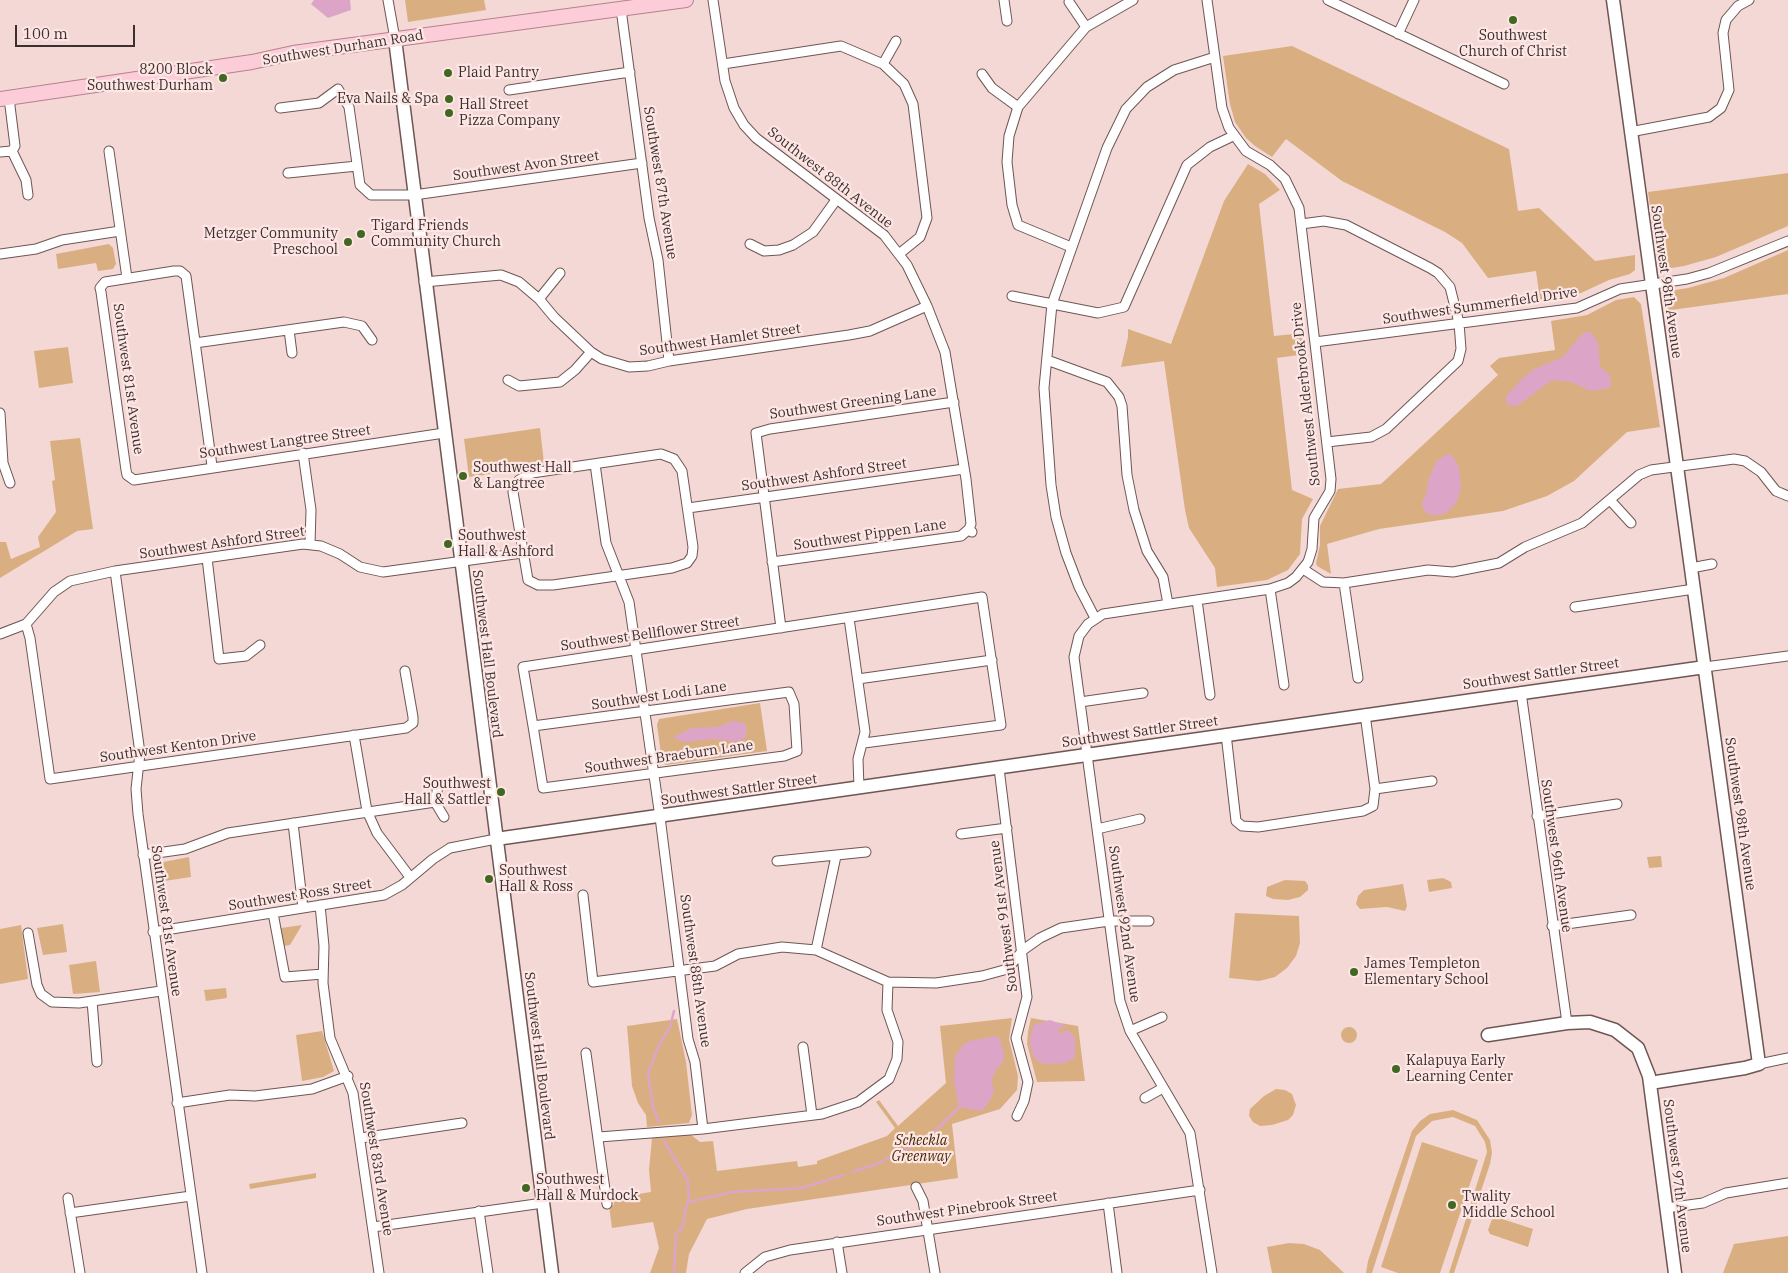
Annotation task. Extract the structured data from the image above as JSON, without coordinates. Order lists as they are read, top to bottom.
{
  "streets": {
    "main road": ["Southwest Durham Road"],
    "street": [
      "Southwest Avon Street",
      "Southwest 88th Avenue",
      "Southwest 87th Avenue",
      "Southwest 98th Avenue",
      "Southwest Summerfield Drive",
      "Southwest Hamlet Street",
      "Southwest 81st Avenue",
      "Southwest Alderbrook Drive",
      "Southwest Greening Lane",
      "Southwest Langtree Street",
      "Southwest Ashford Street",
      "Southwest Pippen Lane",
      "Southwest Bellflower Street",
      "Southwest Hall Boulevard",
      "Southwest Sattler Street",
      "Southwest Lodi Lane",
      "Southwest Kenton Drive",
      "Southwest Braeburn Lane",
      "Southwest 96th Avenue",
      "Southwest Ross Street",
      "Southwest 91st Avenue",
      "Southwest 92nd Avenue",
      "Southwest 83rd Avenue",
      "Southwest 97th Avenue",
      "Southwest Pinebrook Street"
    ]
  },
  "crossings": [
    ["Southwest Durham Road", "Southwest 87th Avenue"],
    ["Southwest Durham Road", "Southwest Hall Boulevard"],
    ["Southwest Avon Street", "Southwest 87th Avenue"],
    ["Southwest Avon Street", "Southwest Hall Boulevard"],
    ["Southwest 88th Avenue", "Southwest Hamlet Street"],
    ["Southwest 88th Avenue", "Southwest Greening Lane"],
    ["Southwest 88th Avenue", "Southwest Ashford Street"],
    ["Southwest 88th Avenue", "Southwest Pippen Lane"],
    ["Southwest 88th Avenue", "Southwest Bellflower Street"],
    ["Southwest 88th Avenue", "Southwest Sattler Street"],
    ["Southwest 88th Avenue", "Southwest Lodi Lane"],
    ["Southwest 88th Avenue", "Southwest Braeburn Lane"],
    ["Southwest 87th Avenue", "Southwest Hamlet Street"],
    ["Southwest 98th Avenue", "Southwest Summerfield Drive"],
    ["Southwest 98th Avenue", "Southwest Sattler Street"],
    ["Southwest Summerfield Drive", "Southwest Alderbrook Drive"],
    ["Southwest Hamlet Street", "Southwest Hall Boulevard"],
    ["Southwest 81st Avenue", "Southwest Langtree Street"],
    ["Southwest 81st Avenue", "Southwest Ashford Street"],
    ["Southwest 81st Avenue", "Southwest Kenton Drive"],
    ["Southwest 81st Avenue", "Southwest Ross Street"],
    ["Southwest Greening Lane", "Southwest Ashford Street"],
    ["Southwest Langtree Street", "Southwest Hall Boulevard"],
    ["Southwest Ashford Street", "Southwest Hall Boulevard"],
    ["Southwest Ashford Street", "Southwest Kenton Drive"],
    ["Southwest Bellflower Street", "Southwest Lodi Lane"],
    ["Southwest Bellflower Street", "Southwest Braeburn Lane"],
    ["Southwest Hall Boulevard", "Southwest Sattler Street"],
    ["Southwest Hall Boulevard", "Southwest Ross Street"],
    ["Southwest Sattler Street", "Southwest 96th Avenue"],
    ["Southwest Sattler Street", "Southwest Ross Street"],
    ["Southwest Sattler Street", "Southwest 91st Avenue"],
    ["Southwest Sattler Street", "Southwest 92nd Avenue"],
    ["Southwest Lodi Lane", "Southwest Braeburn Lane"],
    ["Southwest 96th Avenue", "Southwest 97th Avenue"],
    ["Southwest Ross Street", "Southwest 83rd Avenue"],
    ["Southwest 92nd Avenue", "Southwest Pinebrook Street"]
  ],
  "parks": ["Scheckla Greenway"],
  "places": [
    "Southwest Church of Christ",
    "Plaid Pantry",
    "8200 Block Southwest Durham",
    "Eva Nails & Spa",
    "Hall Street Pizza Company",
    "Tigard Friends Community Church",
    "Metzger Community Preschool",
    "Southwest Hall & Langtree",
    "Southwest Hall & Ashford",
    "Southwest Hall & Sattler",
    "Southwest Hall & Ross",
    "James Templeton Elementary School",
    "Kalapuya Early Learning Center",
    "Southwest Hall & Murdock",
    "Twality Middle School"
  ],
  "scale_bar": "100 m"
}
